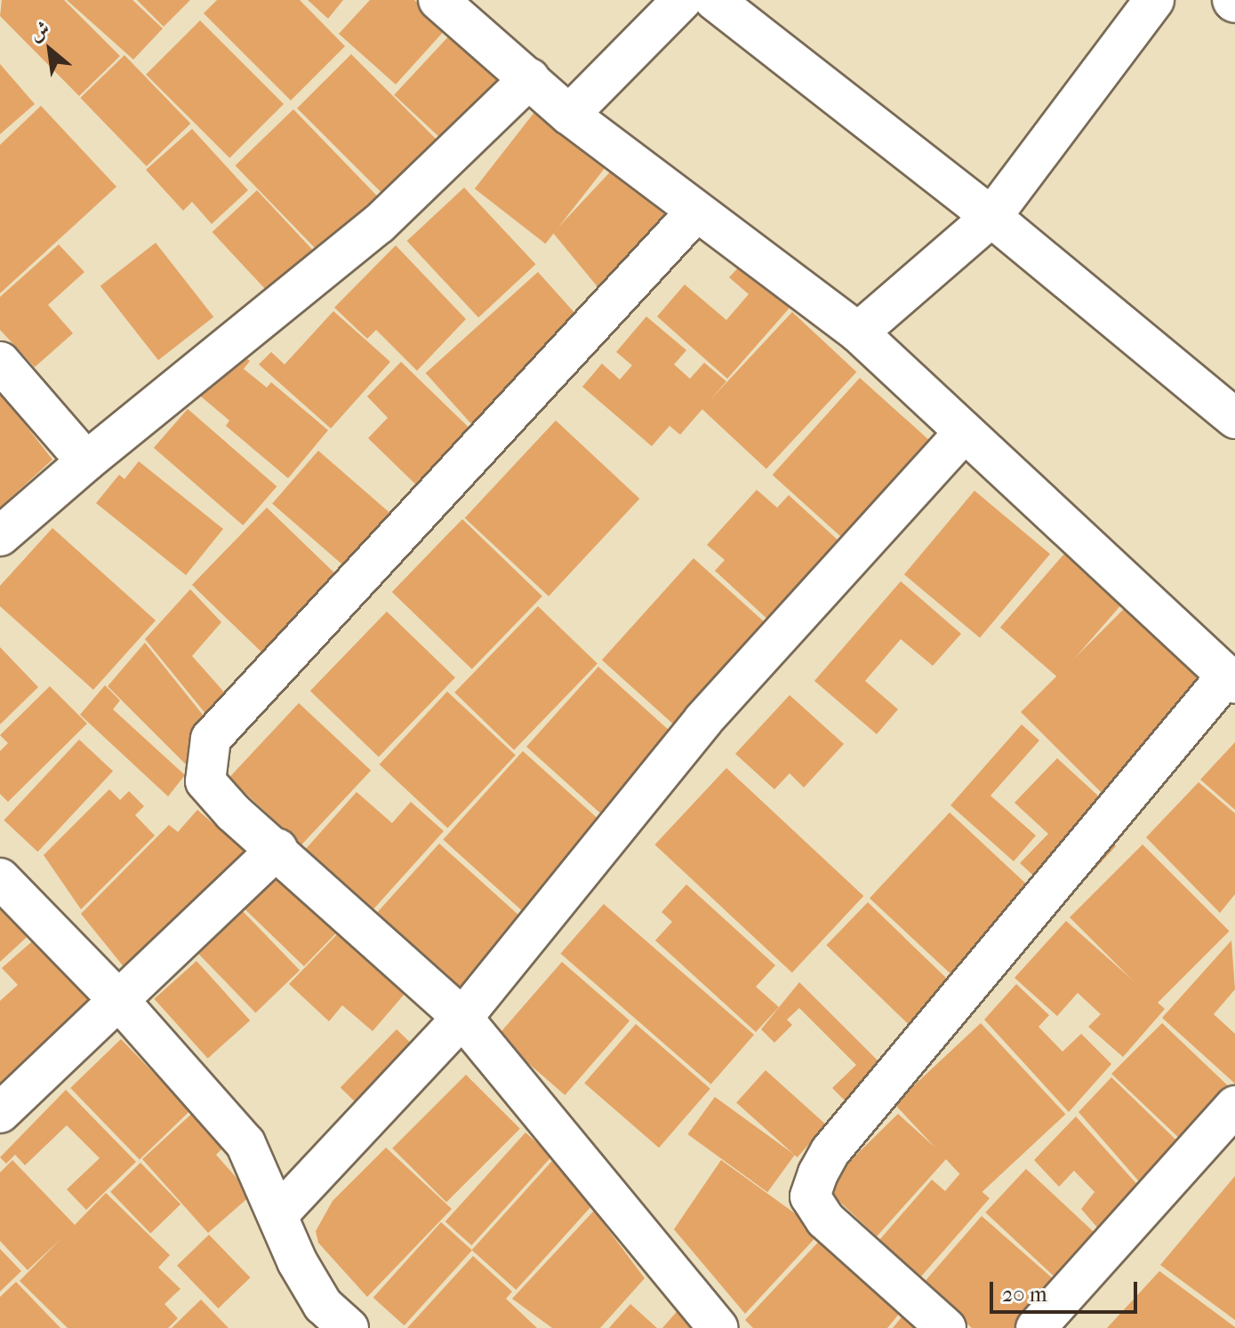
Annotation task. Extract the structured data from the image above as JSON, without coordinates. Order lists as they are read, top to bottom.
{
  "scale_bar": "20 m",
  "north": "top left"
}
